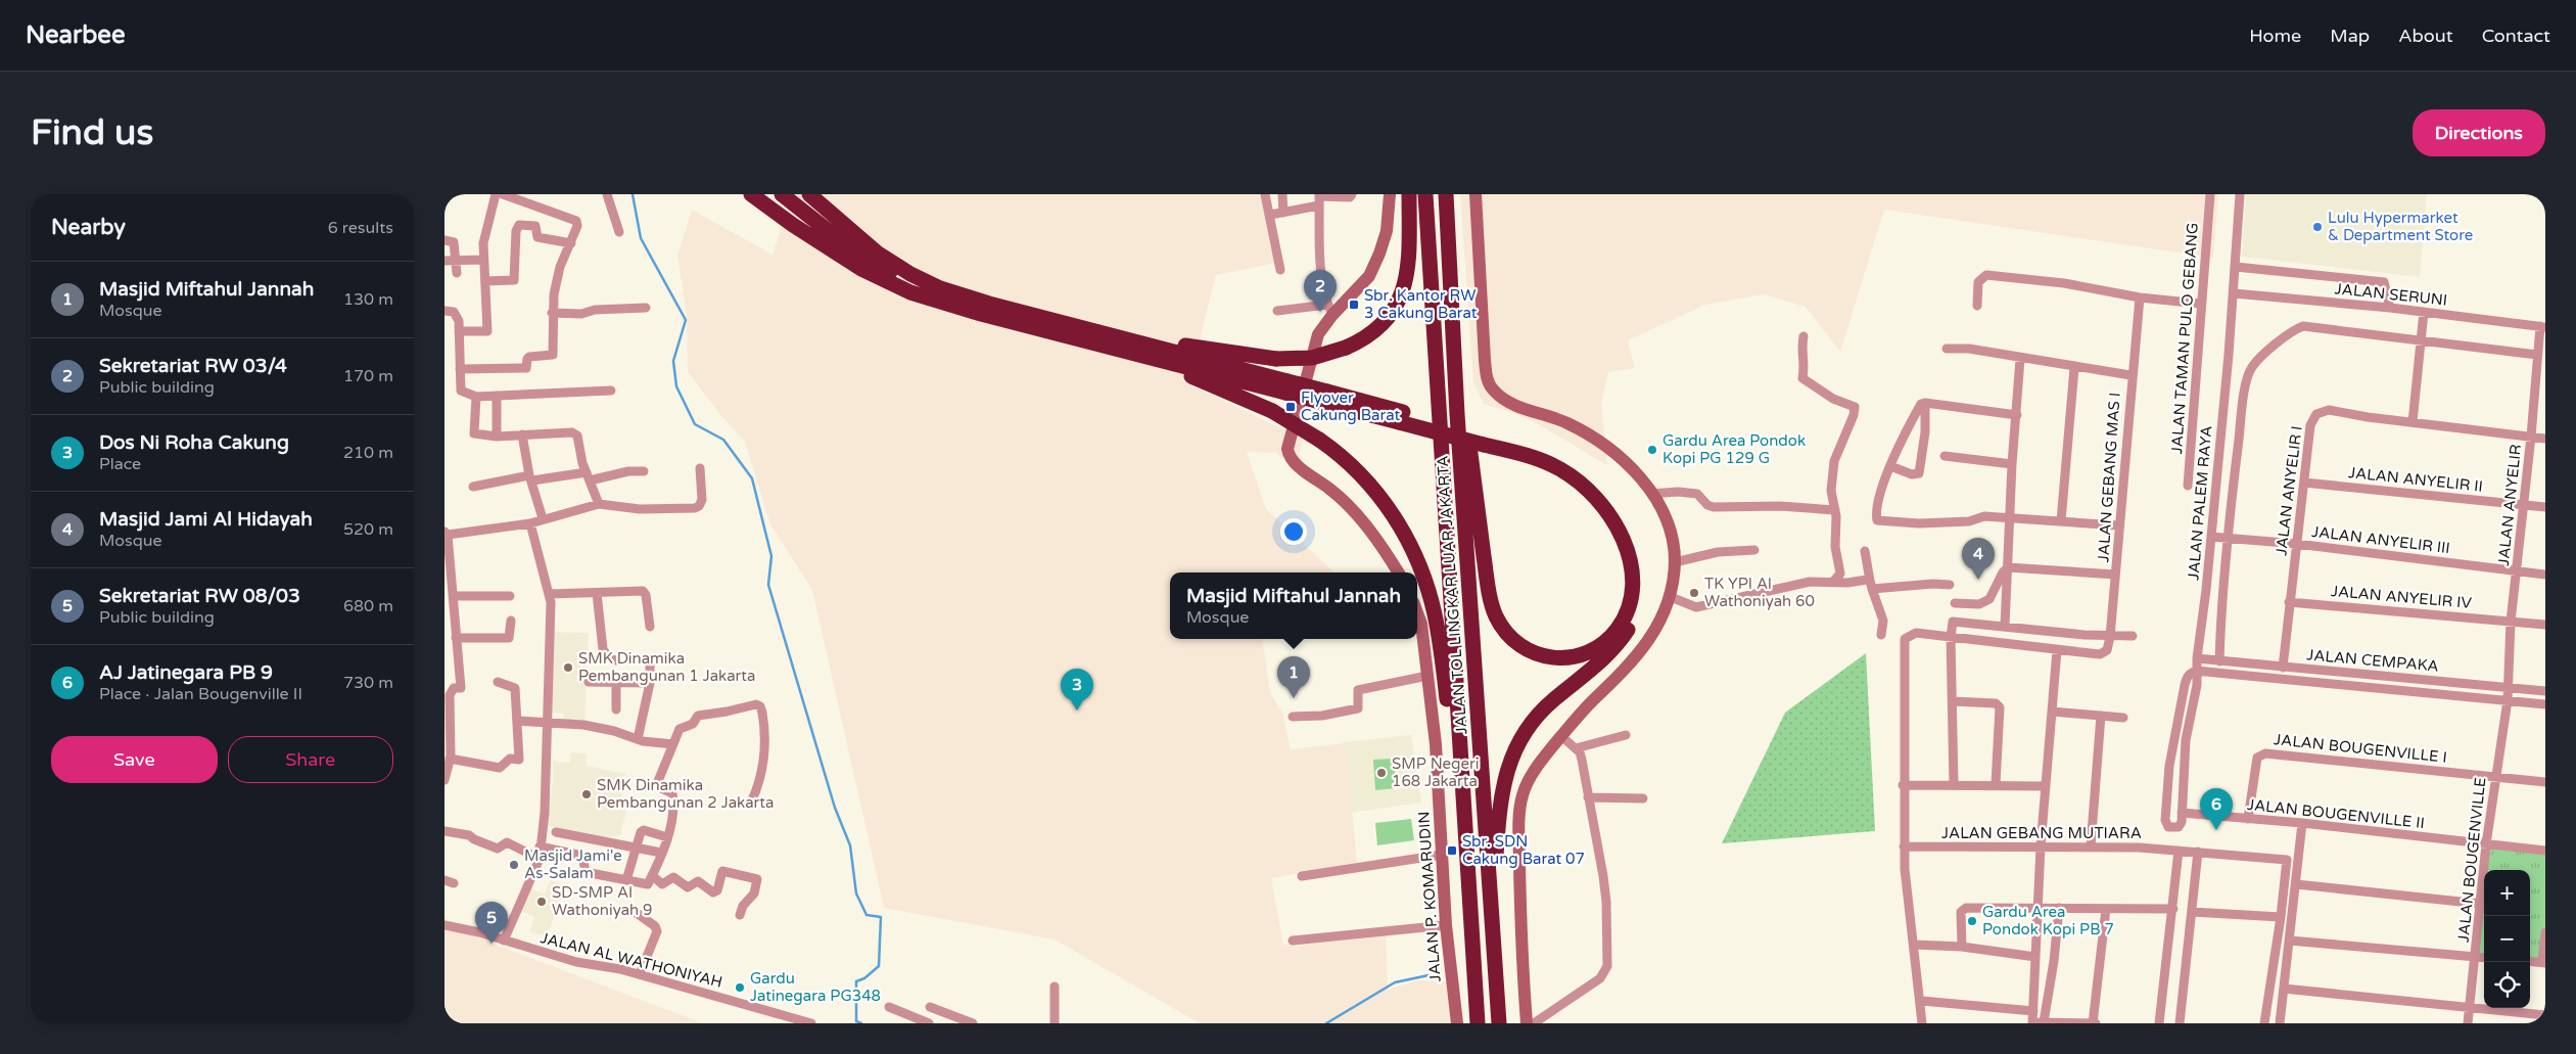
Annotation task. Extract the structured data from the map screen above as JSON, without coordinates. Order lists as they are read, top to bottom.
{
  "streets": {
    "highway": ["JALAN TOL LINGKAR LUAR JAKARTA"],
    "street": [
      "JALAN SERUNI",
      "JALAN TAMAN PULO GEBANG",
      "JALAN GEBANG MAS I",
      "JALAN ANYELIR II",
      "JALAN ANYELIR I",
      "JALAN PALEM RAYA",
      "JALAN ANYELIR",
      "JALAN ANYELIR III",
      "JALAN ANYELIR IV",
      "JALAN CEMPAKA",
      "JALAN BOUGENVILLE I",
      "JALAN BOUGENVILLE II",
      "JALAN GEBANG MUTIARA",
      "JALAN BOUGENVILLE",
      "JALAN P. KOMARUDIN",
      "JALAN AL WATHONIYAH"
    ]
  },
  "crossings": [
    ["JALAN SERUNI", "JALAN PALEM RAYA"],
    ["JALAN SERUNI", "JALAN ANYELIR"],
    ["JALAN ANYELIR II", "JALAN ANYELIR I"],
    ["JALAN ANYELIR II", "JALAN ANYELIR"],
    ["JALAN ANYELIR I", "JALAN ANYELIR"],
    ["JALAN ANYELIR I", "JALAN ANYELIR III"],
    ["JALAN ANYELIR I", "JALAN ANYELIR IV"],
    ["JALAN ANYELIR I", "JALAN CEMPAKA"],
    ["JALAN PALEM RAYA", "JALAN ANYELIR III"],
    ["JALAN PALEM RAYA", "JALAN CEMPAKA"],
    ["JALAN PALEM RAYA", "JALAN BOUGENVILLE II"],
    ["JALAN ANYELIR", "JALAN ANYELIR III"],
    ["JALAN ANYELIR", "JALAN ANYELIR IV"],
    ["JALAN ANYELIR", "JALAN CEMPAKA"],
    ["JALAN ANYELIR", "JALAN BOUGENVILLE"],
    ["JALAN CEMPAKA", "JALAN BOUGENVILLE"],
    ["JALAN BOUGENVILLE I", "JALAN BOUGENVILLE II"],
    ["JALAN BOUGENVILLE I", "JALAN BOUGENVILLE"],
    ["JALAN BOUGENVILLE II", "JALAN BOUGENVILLE"]
  ],
  "places": {
    "other": [
      "Lulu Hypermarket & Department Store",
      "Gardu Area Pondok Kopi PG 129 G",
      "TK YPI Al Wathoniyah 60",
      "SMK Dinamika Pembangunan 1 Jakarta",
      "SMP Negeri 168 Jakarta",
      "SMK Dinamika Pembangunan 2 Jakarta",
      "Masjid Jami'e As-Salam",
      "SD-SMP Al Wathoniyah 9",
      "Gardu Area Pondok Kopi PB 7",
      "Gardu Jatinegara PG348"
    ],
    "transit": ["Sbr. Kantor RW 3 Cakung Barat", "Flyover Cakung Barat", "Sbr. SDN Cakung Barat 07"]
  },
  "page": {
    "header": "Nearbee",
    "nav": [
      "Home",
      "Map",
      "About",
      "Contact"
    ],
    "buttons": [
      "Directions",
      ["Save", "Share"]
    ],
    "title": "Find us",
    "heading": ["Nearby", "6 results"],
    "list": [
      {
        "mark": "1",
        "name": "Masjid Miftahul Jannah",
        "note": "Mosque",
        "value": "130 m"
      },
      {
        "mark": "2",
        "name": "Sekretariat RW 03/4",
        "note": "Public building",
        "value": "170 m"
      },
      {
        "mark": "3",
        "name": "Dos Ni Roha Cakung",
        "note": "Place",
        "value": "210 m"
      },
      {
        "mark": "4",
        "name": "Masjid Jami Al Hidayah",
        "note": "Mosque",
        "value": "520 m"
      },
      {
        "mark": "5",
        "name": "Sekretariat RW 08/03",
        "note": "Public building",
        "value": "680 m"
      },
      {
        "mark": "6",
        "name": "AJ Jatinegara PB 9",
        "note": "Place · Jalan Bougenville II",
        "value": "730 m"
      }
    ],
    "pins": [
      "2",
      "4",
      "1",
      "3",
      "6",
      "5"
    ],
    "popup": ["Masjid Miftahul Jannah", "Mosque"],
    "map_buttons": ["+", "−"]
  }
}
